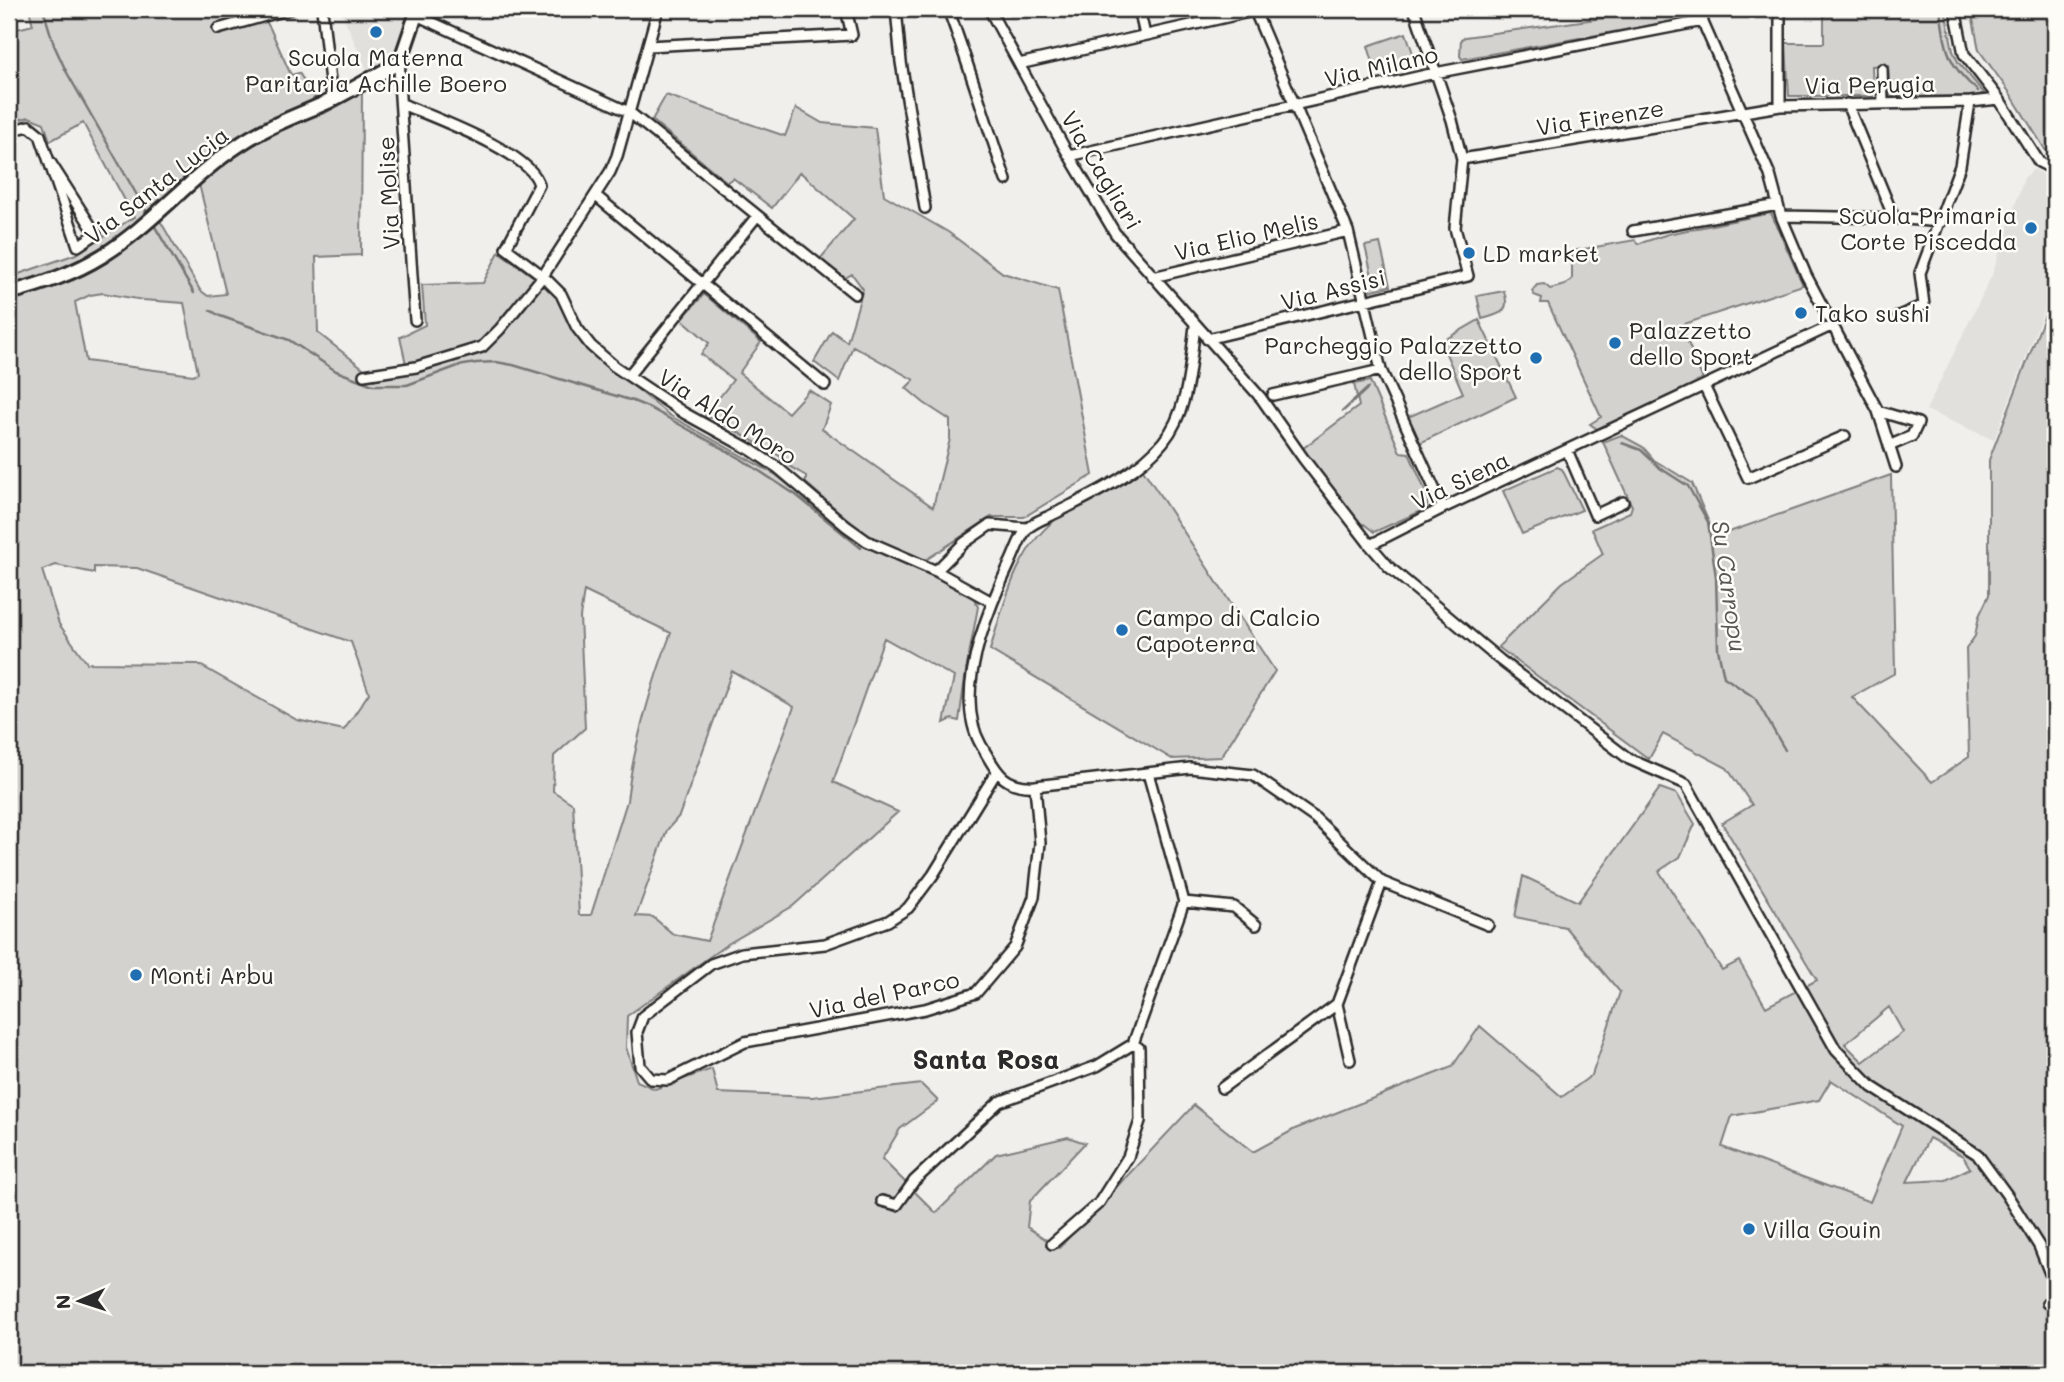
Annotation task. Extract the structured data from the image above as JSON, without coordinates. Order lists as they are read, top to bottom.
{
  "streets": {
    "street": [
      "Via Milano",
      "Via Perugia",
      "Via Firenze",
      "Via Cagliari",
      "Via Santa Lucia",
      "Via Molise",
      "Via Elio Melis",
      "Via Assisi",
      "Via Aldo Moro",
      "Via Siena",
      "Via del Parco"
    ]
  },
  "crossings": [
    ["Via Milano", "Via Cagliari"],
    ["Via Perugia", "Via Firenze"],
    ["Via Firenze", "Via Assisi"],
    ["Via Cagliari", "Via Elio Melis"],
    ["Via Cagliari", "Via Assisi"],
    ["Via Cagliari", "Via Siena"],
    ["Via Santa Lucia", "Via Molise"],
    ["Via Molise", "Via Aldo Moro"]
  ],
  "districts": ["Santa Rosa"],
  "water": ["Su Carropu"],
  "places": [
    "Scuola Materna Paritaria Achille Boero",
    "Scuola Primaria Corte Piscedda",
    "LD market",
    "Tako sushi",
    "Palazzetto dello Sport",
    "Parcheggio Palazzetto dello Sport",
    "Campo di Calcio Capoterra",
    "Monti Arbu",
    "Villa Gouin"
  ],
  "north": "left"
}
